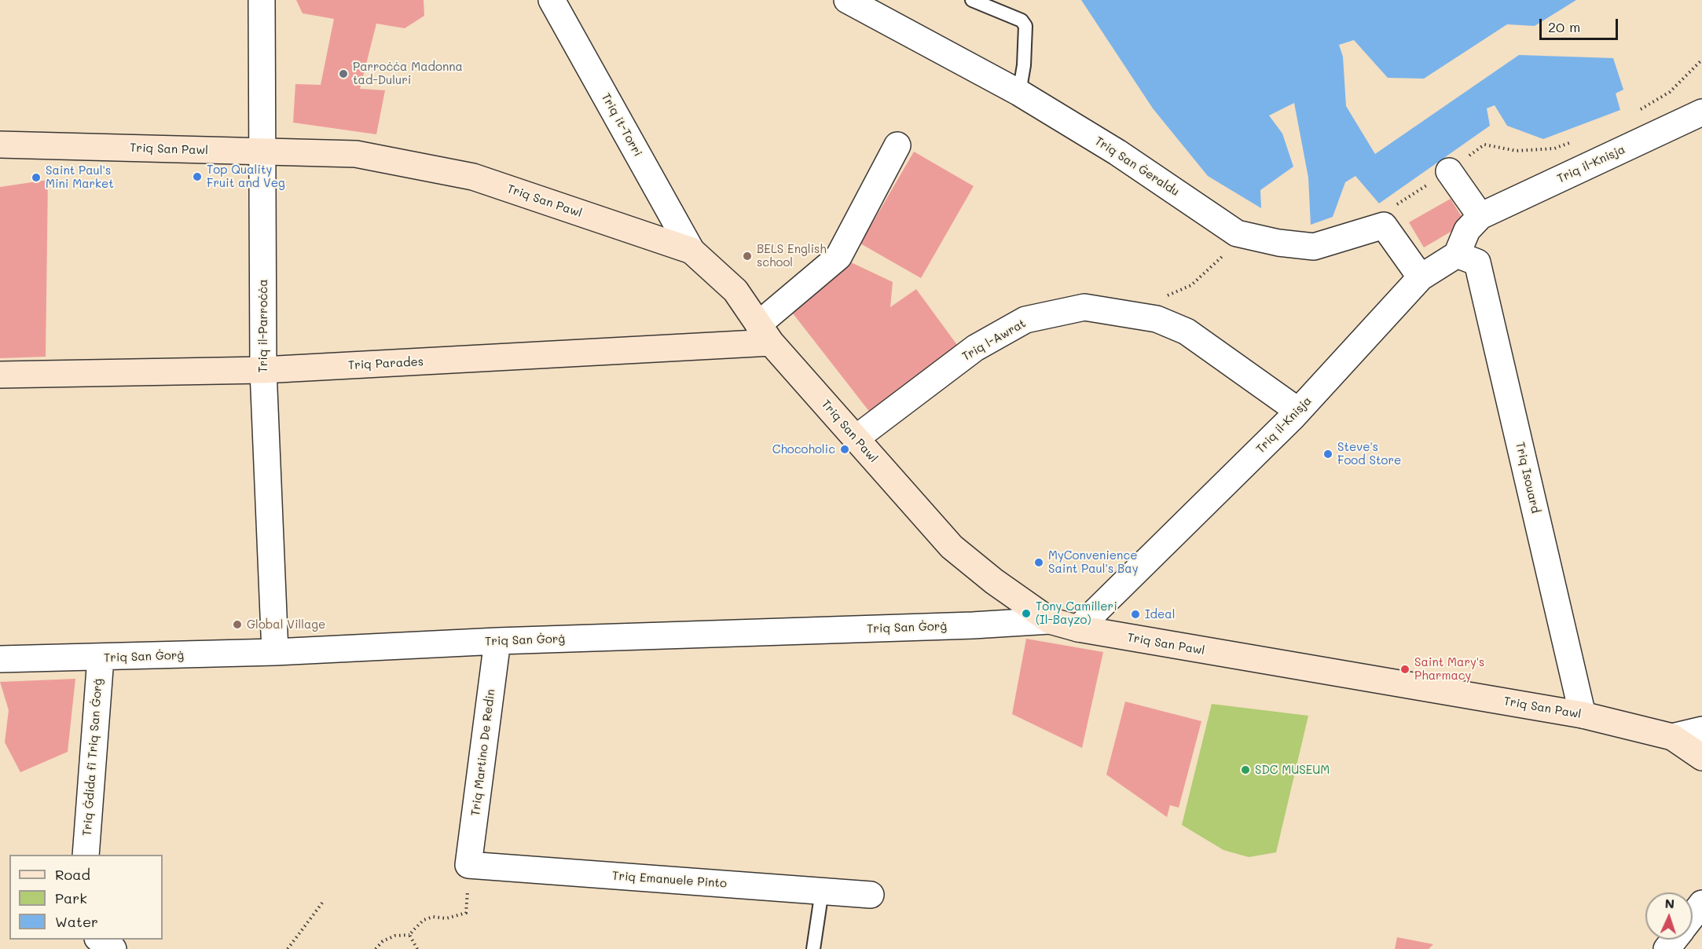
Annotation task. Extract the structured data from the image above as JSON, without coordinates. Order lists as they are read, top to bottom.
{
  "streets": {
    "street": [
      "Triq it-Torri",
      "Triq San Pawl",
      "Triq il-Knisja",
      "Triq San Ġeraldu",
      "Triq il-Parroċċa",
      "Triq l-Awrat",
      "Triq Parades",
      "Triq Isouard",
      "Triq San Ġorġ",
      "Triq Martino De Redin",
      "Triq Ġdida fi Triq San Ġorġ",
      "Triq Emanuele Pinto"
    ]
  },
  "crossings": [
    ["Triq it-Torri", "Triq San Pawl"],
    ["Triq San Pawl", "Triq il-Knisja"],
    ["Triq San Pawl", "Triq il-Parroċċa"],
    ["Triq San Pawl", "Triq l-Awrat"],
    ["Triq San Pawl", "Triq Parades"],
    ["Triq San Pawl", "Triq Isouard"],
    ["Triq San Pawl", "Triq San Ġorġ"],
    ["Triq il-Knisja", "Triq l-Awrat"],
    ["Triq il-Knisja", "Triq Isouard"],
    ["Triq il-Parroċċa", "Triq Parades"],
    ["Triq il-Parroċċa", "Triq San Ġorġ"],
    ["Triq San Ġorġ", "Triq Martino De Redin"],
    ["Triq San Ġorġ", "Triq Ġdida fi Triq San Ġorġ"],
    ["Triq Martino De Redin", "Triq Emanuele Pinto"]
  ],
  "places": [
    "Parroċċa Madonna tad-Duluri",
    "Top Quality Fruit and Veg",
    "Saint Paul's Mini Market",
    "BELS English school",
    "Chocoholic",
    "Steve's Food Store",
    "MyConvenience Saint Paul's Bay",
    "Tony Camilleri (Il-Bayzo)",
    "Ideal",
    "Global Village",
    "Saint Mary's Pharmacy",
    "SDC MUSEUM"
  ],
  "legend": ["Road", "Park", "Water"],
  "scale_bar": "20 m",
  "north": "top"
}
